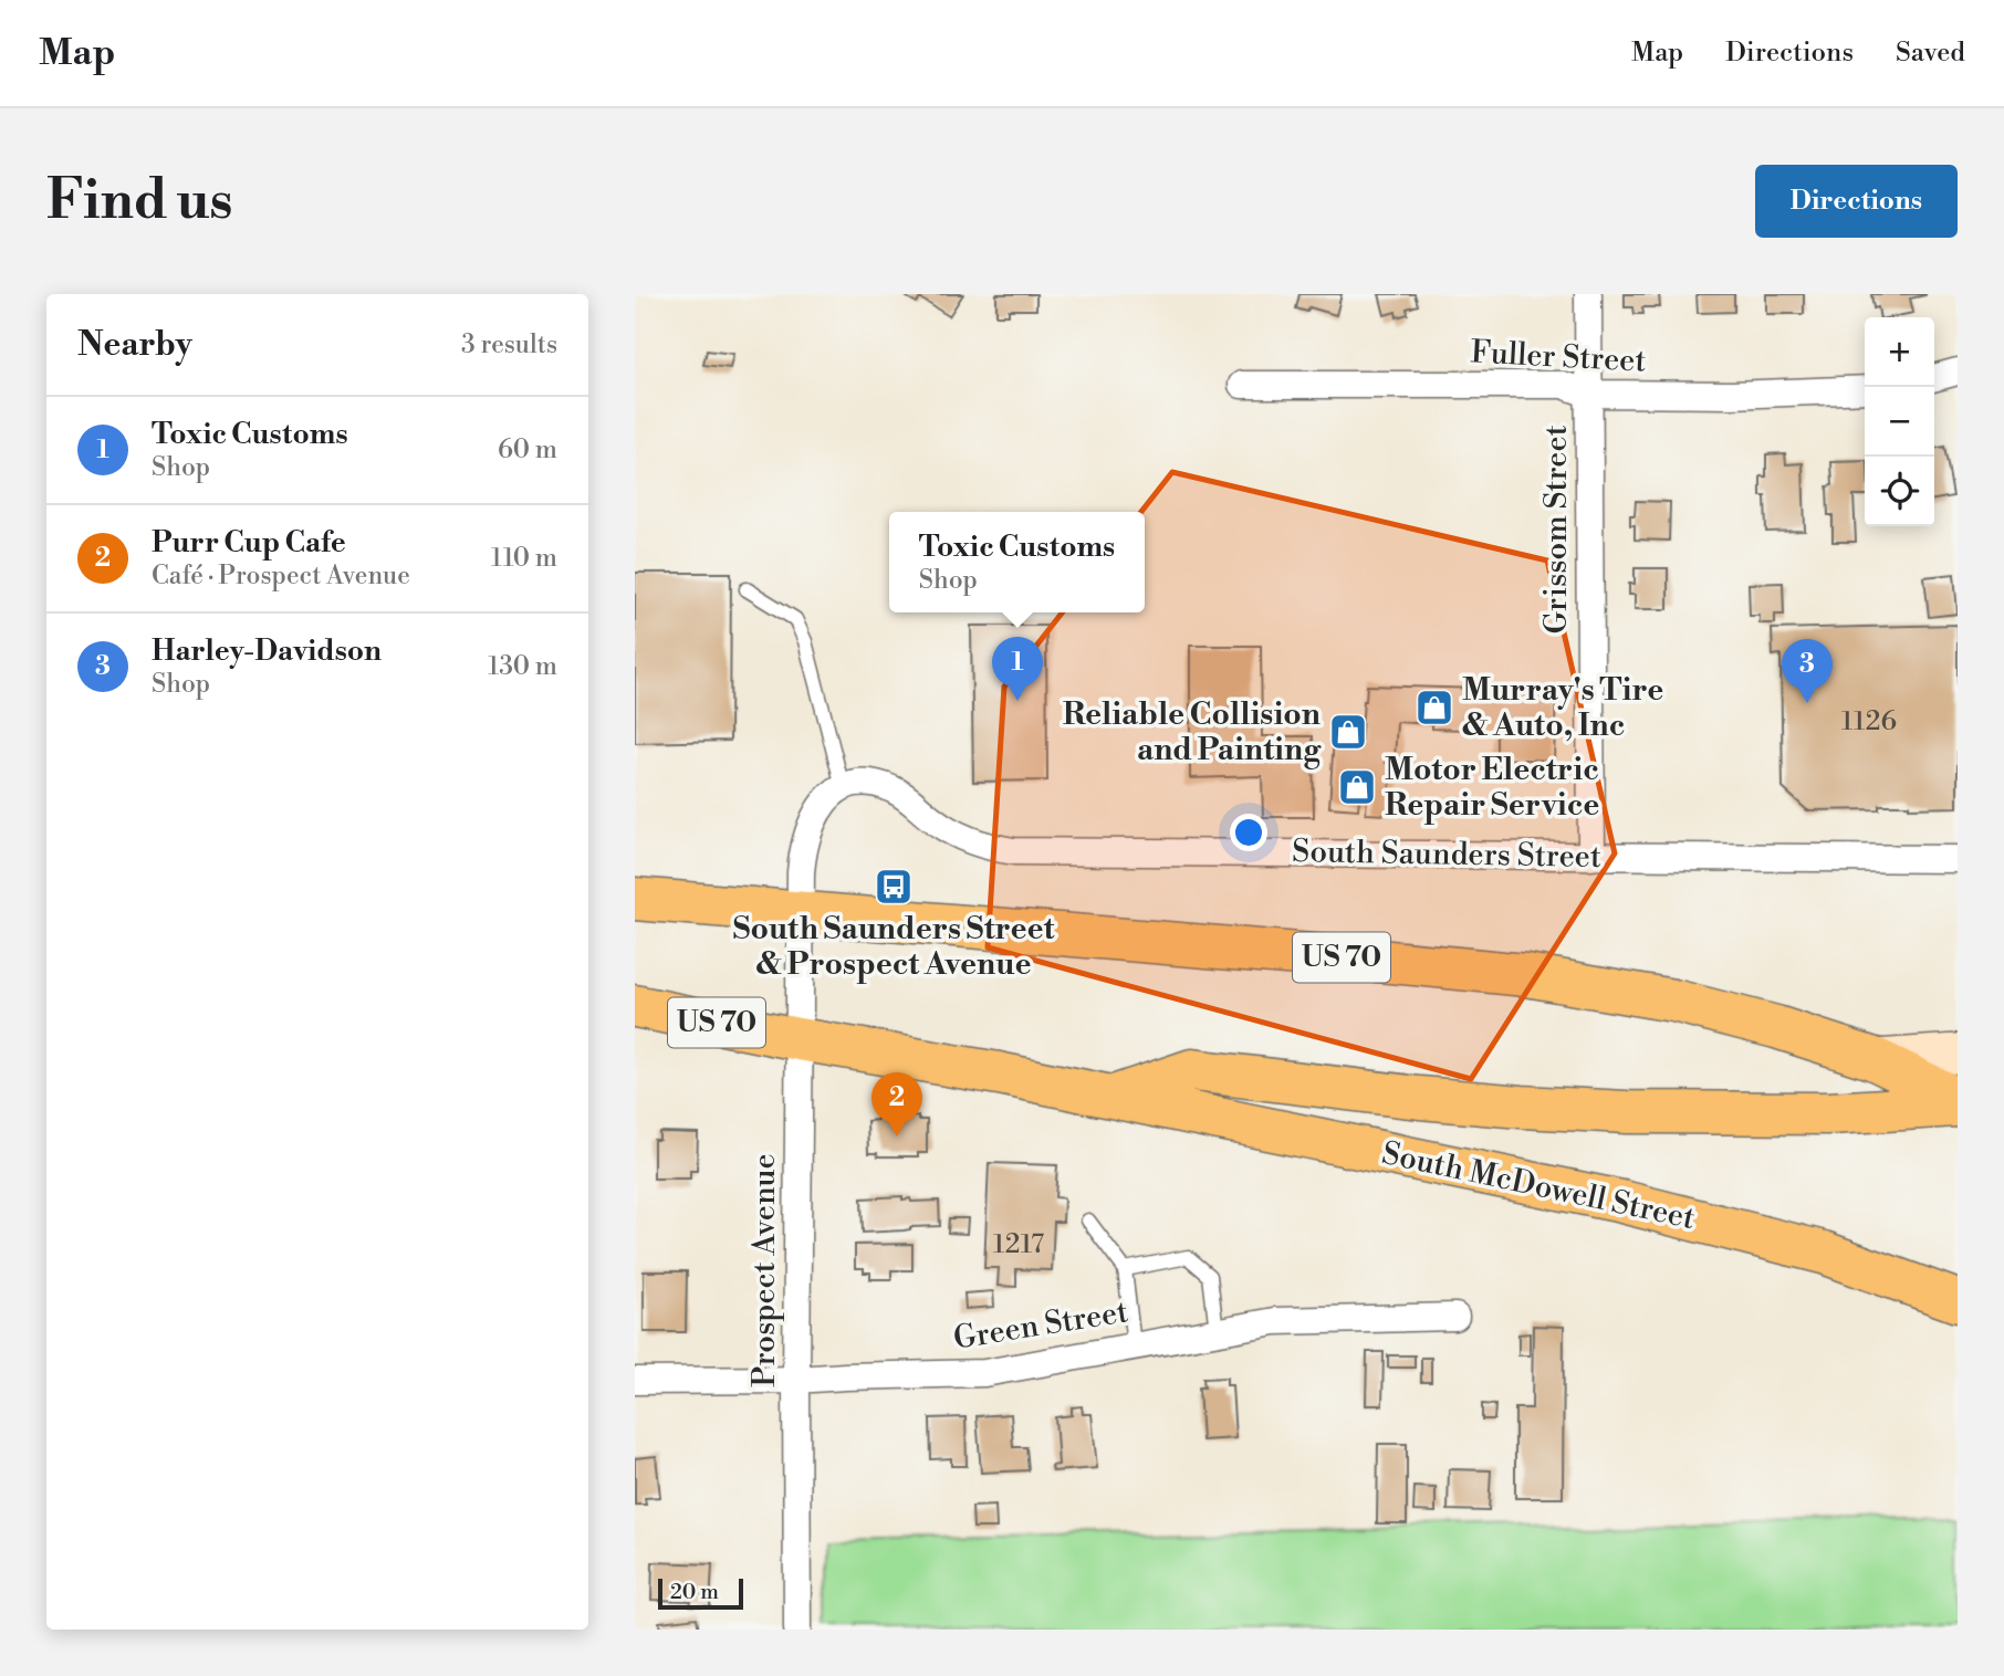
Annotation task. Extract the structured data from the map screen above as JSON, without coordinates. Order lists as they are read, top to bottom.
{
  "streets": {
    "main road": ["US 70", "South McDowell Street"],
    "street": [
      "Fuller Street",
      "Grissom Street",
      "South Saunders Street",
      "Prospect Avenue",
      "Green Street"
    ]
  },
  "crossings": [
    ["Fuller Street", "Grissom Street"],
    ["Grissom Street", "South Saunders Street"],
    ["US 70", "South McDowell Street"],
    ["US 70", "Prospect Avenue"],
    ["Prospect Avenue", "Green Street"]
  ],
  "places": {
    "shop": ["Murray's Tire & Auto, Inc", "Reliable Collision and Painting", "Motor Electric Repair Service"],
    "bus stop": ["South Saunders Street & Prospect Avenue"]
  },
  "house_numbers": ["1126", "1217"],
  "scale_bar": "20 m",
  "page": {
    "header": "Map",
    "nav": ["Map", "Directions", "Saved"],
    "buttons": "Directions",
    "title": "Find us",
    "heading": ["Nearby", "3 results"],
    "map_buttons": ["+", "−"],
    "list": [
      {
        "mark": "1",
        "name": "Toxic Customs",
        "note": "Shop",
        "value": "60 m"
      },
      {
        "mark": "2",
        "name": "Purr Cup Cafe",
        "note": "Café · Prospect Avenue",
        "value": "110 m"
      },
      {
        "mark": "3",
        "name": "Harley-Davidson",
        "note": "Shop",
        "value": "130 m"
      }
    ],
    "popup": ["Toxic Customs", "Shop"],
    "pins": ["1", "3", "2"],
    "scale": "20 m"
  }
}
